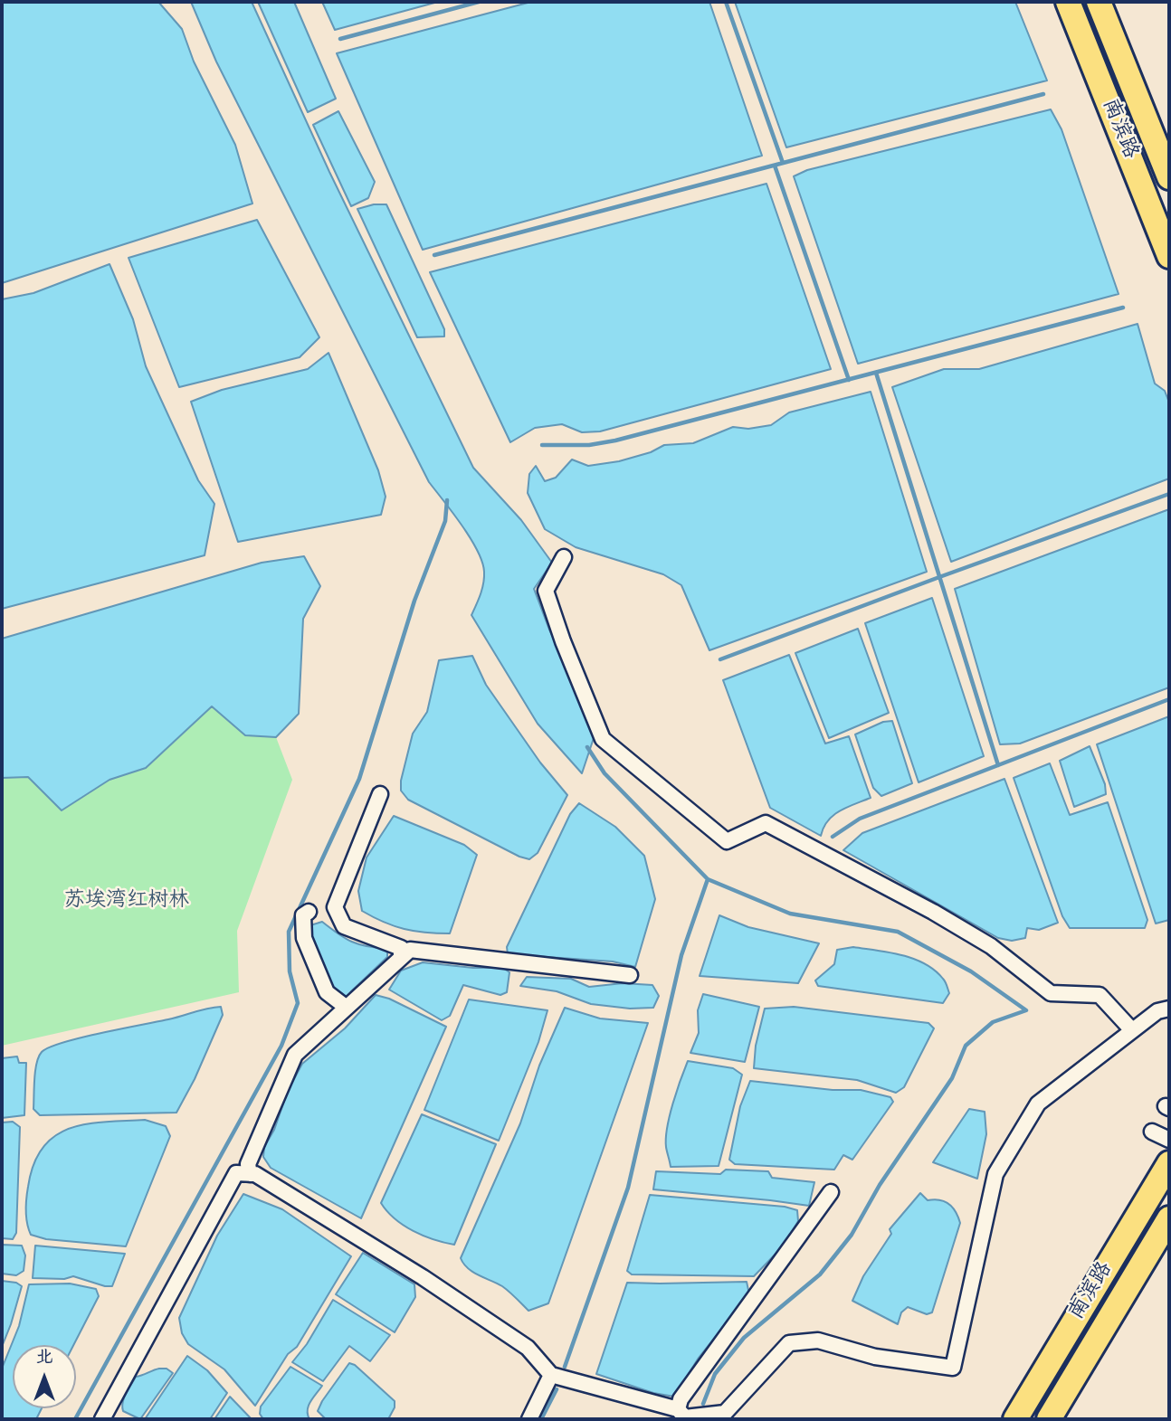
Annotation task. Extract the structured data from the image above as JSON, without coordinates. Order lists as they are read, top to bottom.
{
  "streets": {
    "main road": ["南滨路"]
  },
  "parks": ["苏埃湾红树林"],
  "north": "top"
}
